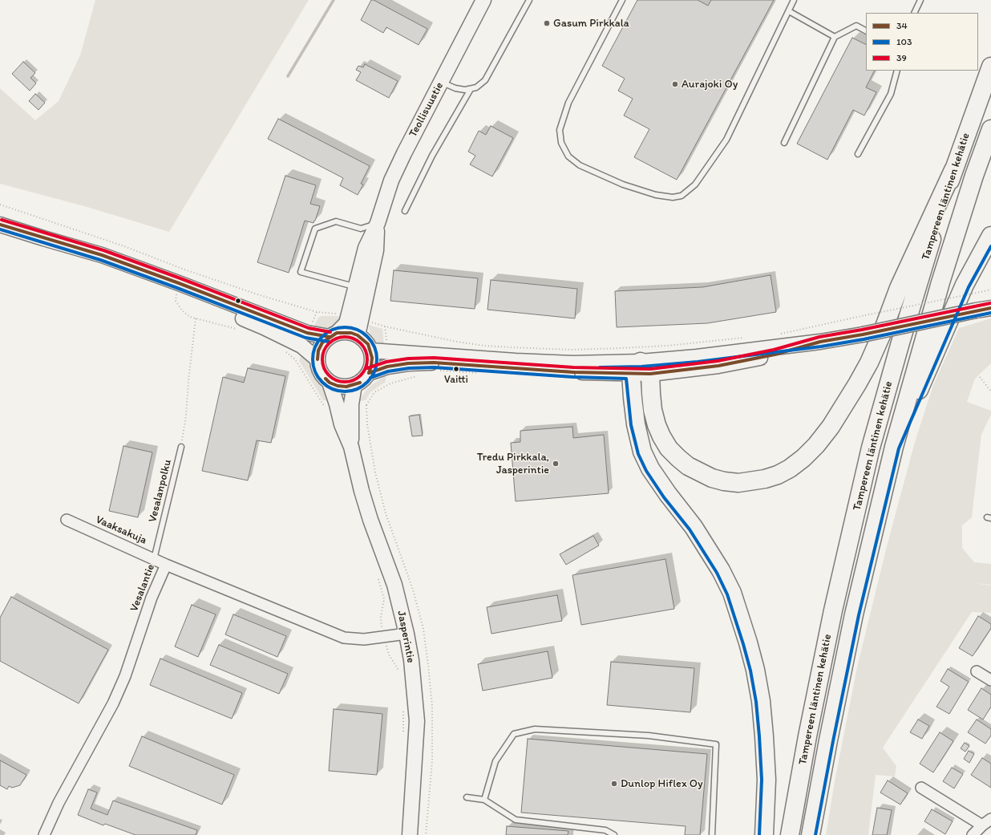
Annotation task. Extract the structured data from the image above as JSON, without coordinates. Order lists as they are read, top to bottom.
{
  "streets": {
    "highway": ["Tampereen läntinen kehätie"],
    "main road": ["Teollisuustie", "Jasperintie"],
    "street": ["Vaaksakuja", "Vesalantie"],
    "lane": ["Vesalanpolku"]
  },
  "crossings": [
    ["Teollisuustie", "Jasperintie"],
    ["Vesalanpolku", "Vaaksakuja"],
    ["Vaaksakuja", "Vesalantie"],
    ["Vesalantie", "Jasperintie"]
  ],
  "places": [
    "Gasum Pirkkala",
    "Aurajoki Oy",
    "Vaitti",
    "Tredu Pirkkala, Jasperintie",
    "Dunlop Hiflex Oy"
  ],
  "lines": ["transit line 39", "transit line 34", "transit line 103"],
  "legend": ["34", "103", "39"]
}
